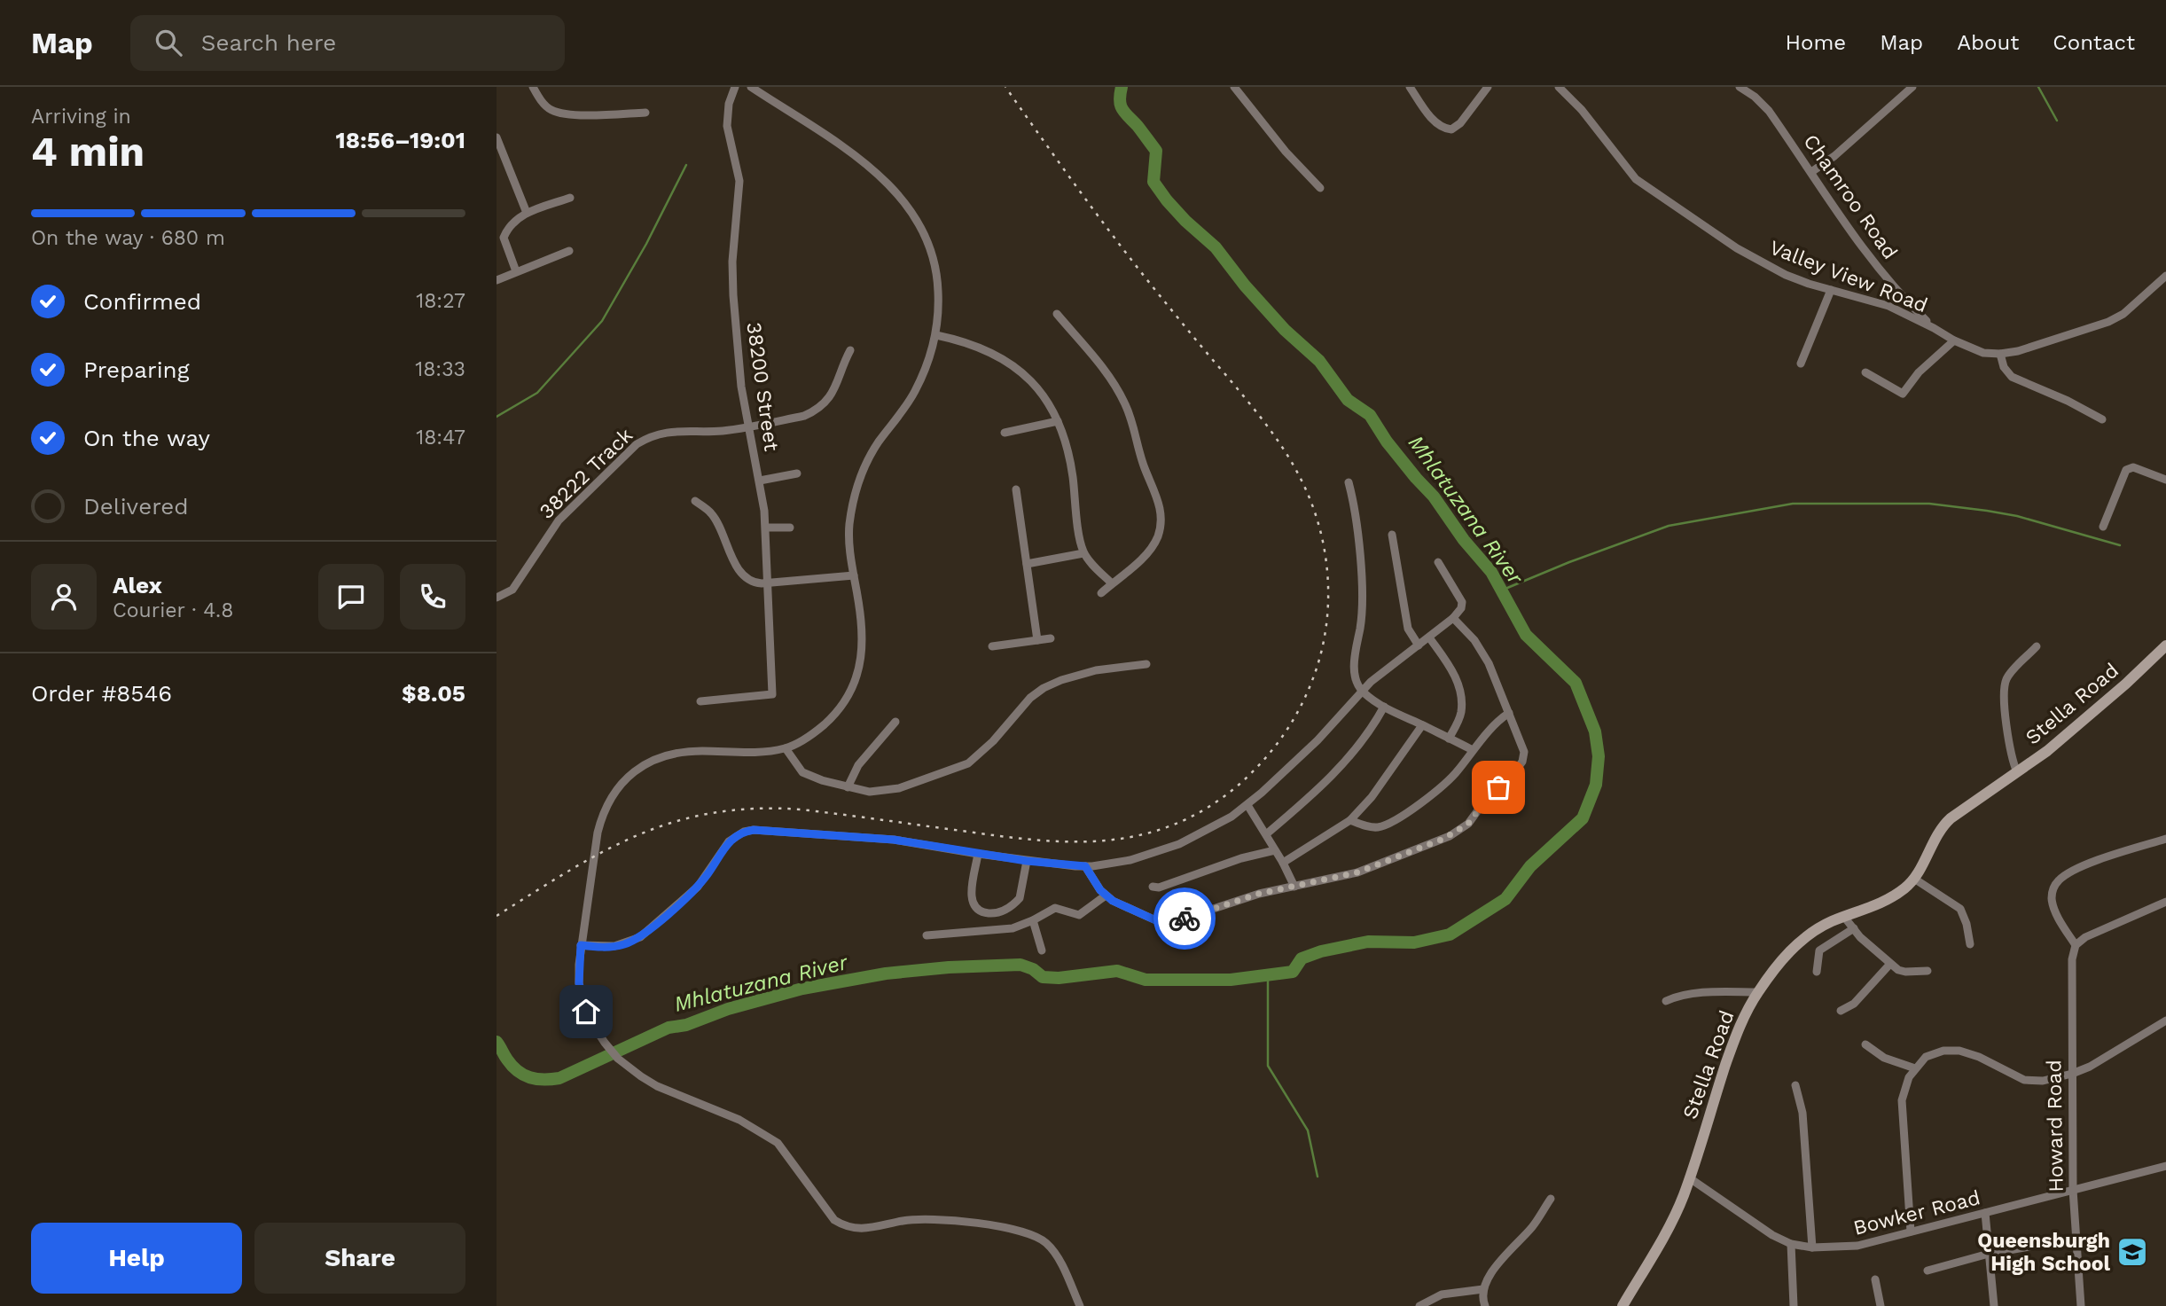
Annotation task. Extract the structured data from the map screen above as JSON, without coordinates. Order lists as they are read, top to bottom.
{
  "streets": {
    "main road": ["Stella Road"],
    "street": [
      "Chamroo Road",
      "Valley View Road",
      "38200 Street",
      "38222 Track",
      "Howard Road",
      "Bowker Road"
    ]
  },
  "crossings": [
    ["Chamroo Road", "Valley View Road"],
    ["38200 Street", "38222 Track"],
    ["Stella Road", "Bowker Road"],
    ["Howard Road", "Bowker Road"]
  ],
  "water": ["Mhlatuzana River"],
  "places": {
    "school or university": ["Queensburgh High School"]
  },
  "page": {
    "header": "Map",
    "search": "Search here",
    "nav": [
      "Home",
      "Map",
      "About",
      "Contact"
    ],
    "heading": ["4 min", "Arriving in", "18:56–19:01"],
    "panel": [
      "Alex",
      "Courier · 4.8",
      "Order #8546",
      "$8.05"
    ],
    "bar": "On the way · 680 m",
    "list": [
      ["Confirmed", "18:27"],
      ["Preparing", "18:33"],
      ["On the way", "18:47"],
      "Delivered"
    ],
    "buttons": ["Help", "Share"]
  }
}
